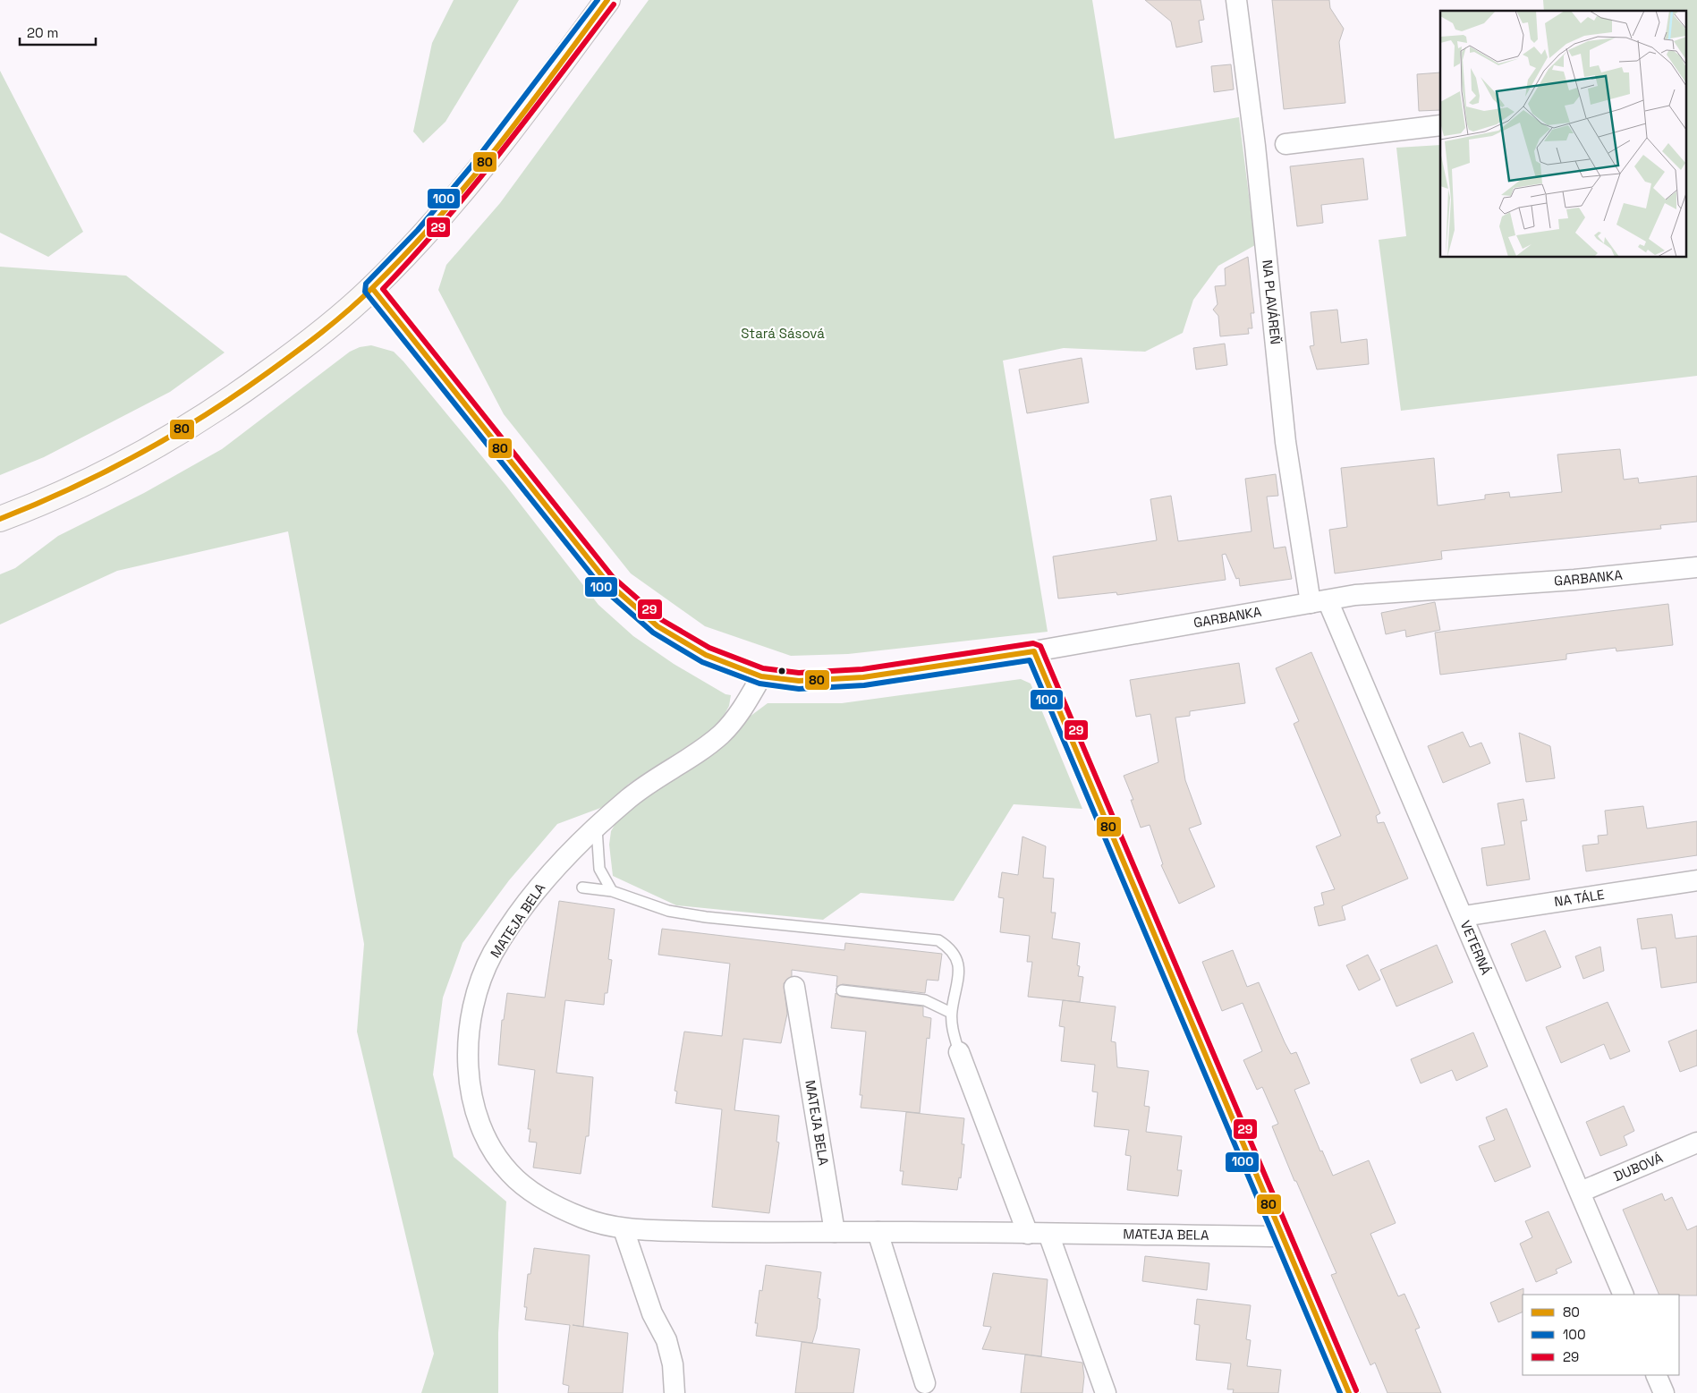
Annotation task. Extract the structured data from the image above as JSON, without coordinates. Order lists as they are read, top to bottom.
{
  "streets": {
    "street": [
      "NA PLAVÁREŇ",
      "GARBANKA",
      "NA TÁLE",
      "MATEJA BELA",
      "VETERNÁ",
      "DUBOVÁ"
    ]
  },
  "crossings": [
    ["NA PLAVÁREŇ", "GARBANKA"],
    ["NA PLAVÁREŇ", "VETERNÁ"],
    ["GARBANKA", "MATEJA BELA"],
    ["GARBANKA", "VETERNÁ"],
    ["NA TÁLE", "VETERNÁ"],
    ["VETERNÁ", "DUBOVÁ"]
  ],
  "parks": ["Stará Sásová"],
  "lines": ["transit line 80", "transit line 100", "transit line 29"],
  "legend": ["80", "100", "29"],
  "scale_bar": "20 m"
}
